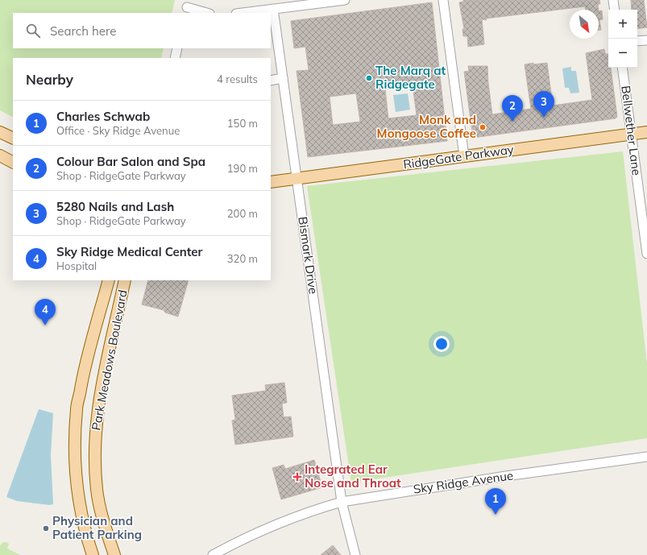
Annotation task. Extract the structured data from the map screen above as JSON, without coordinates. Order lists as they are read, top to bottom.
{
  "streets": {
    "main road": ["RidgeGate Parkway", "Park Meadows Boulevard"],
    "street": ["Bellwether Lane", "Bismark Drive", "Sky Ridge Avenue"]
  },
  "crossings": [
    ["Bellwether Lane", "RidgeGate Parkway"],
    ["RidgeGate Parkway", "Bismark Drive"],
    ["Bismark Drive", "Sky Ridge Avenue"]
  ],
  "places": {
    "other": ["The Marq at Ridgegate", "Monk and Mongoose Coffee", "Physician and Patient Parking"],
    "health": ["Integrated Ear Nose and Throat"]
  },
  "north": "bottom right",
  "page": {
    "map_buttons": ["+", "−"],
    "search": "Search here",
    "heading": ["Nearby", "4 results"],
    "pins": [
      "3",
      "2",
      "4",
      "1"
    ],
    "list": [
      {
        "mark": "1",
        "name": "Charles Schwab",
        "note": "Office · Sky Ridge Avenue",
        "value": "150 m"
      },
      {
        "mark": "2",
        "name": "Colour Bar Salon and Spa",
        "note": "Shop · RidgeGate Parkway",
        "value": "190 m"
      },
      {
        "mark": "3",
        "name": "5280 Nails and Lash",
        "note": "Shop · RidgeGate Parkway",
        "value": "200 m"
      },
      {
        "mark": "4",
        "name": "Sky Ridge Medical Center",
        "note": "Hospital",
        "value": "320 m"
      }
    ]
  }
}
